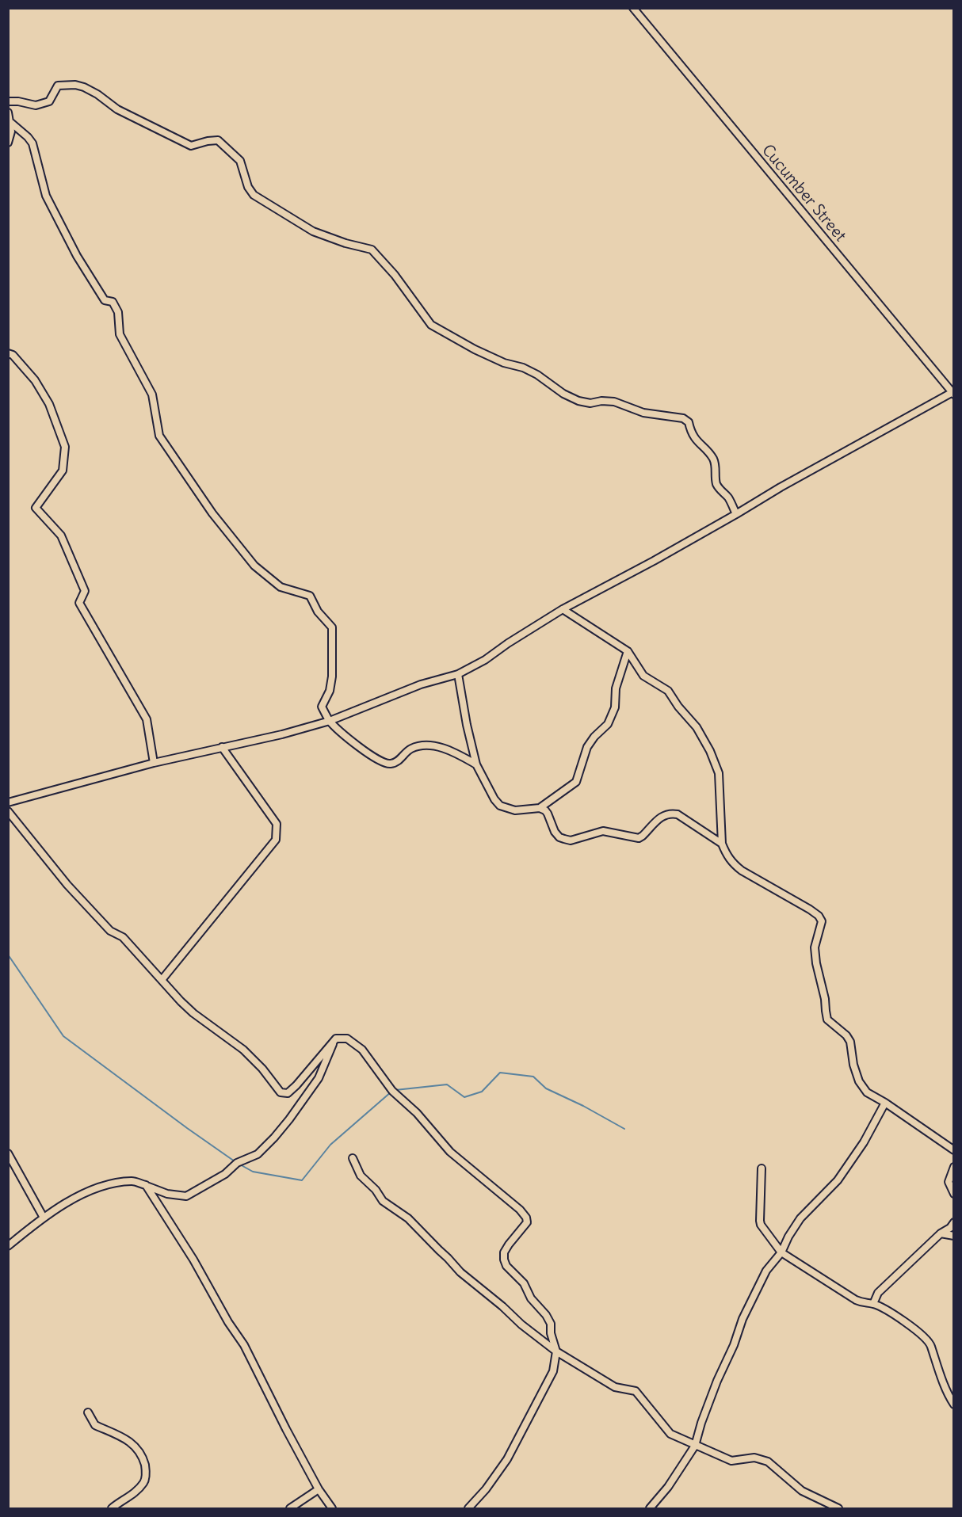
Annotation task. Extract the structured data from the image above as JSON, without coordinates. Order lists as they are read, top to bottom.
{
  "streets": {
    "street": ["Cucumber Street"]
  }
}
